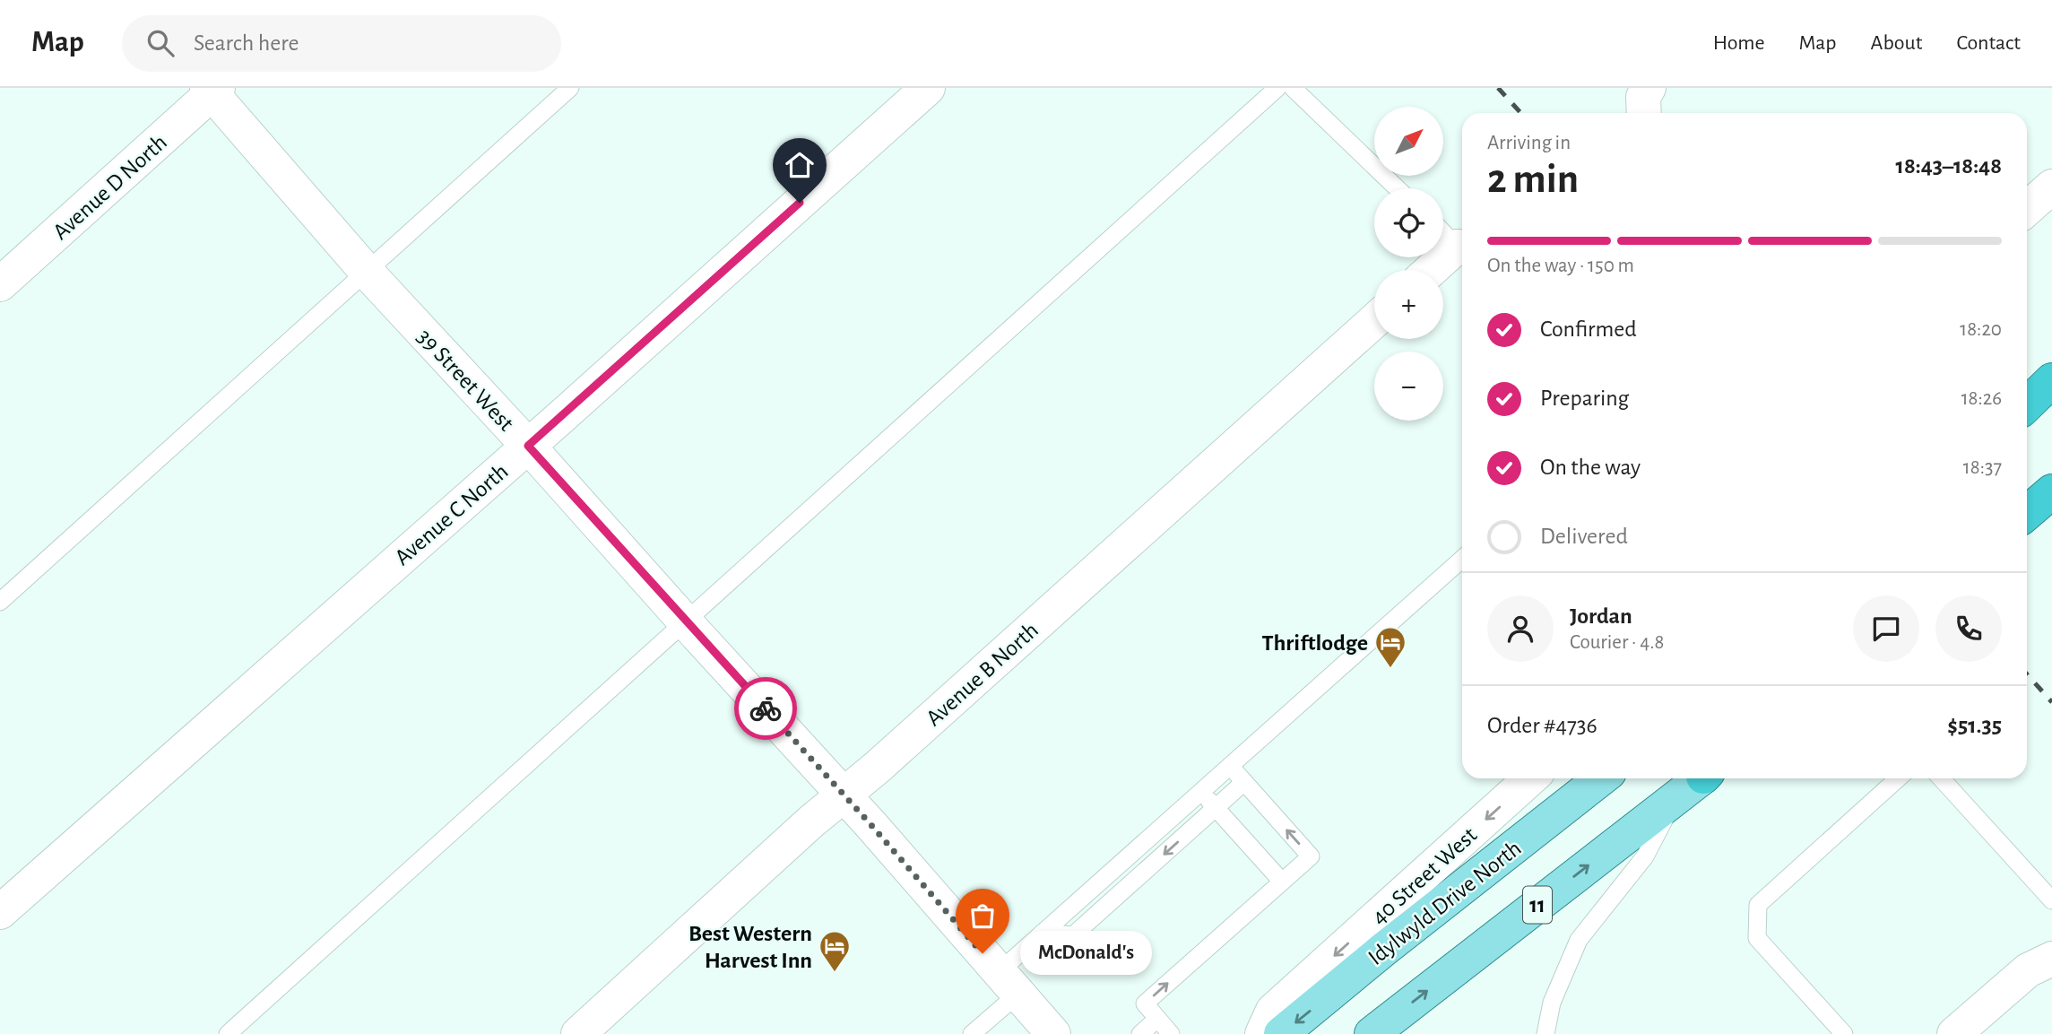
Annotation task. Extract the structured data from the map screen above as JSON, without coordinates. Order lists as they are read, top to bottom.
{
  "streets": {
    "main road": ["Idylwyld Drive North", "11"],
    "street": [
      "Avenue D North",
      "39 Street West",
      "Avenue C North",
      "Avenue B North",
      "40 Street West"
    ]
  },
  "crossings": [
    ["Avenue D North", "39 Street West"],
    ["39 Street West", "Avenue C North"],
    ["39 Street West", "Avenue B North"]
  ],
  "one_way": ["40 Street West"],
  "places": {
    "hotel": ["Thriftlodge", "Best Western Harvest Inn"],
    "other": ["McDonald's"]
  },
  "north": "top right",
  "page": {
    "header": "Map",
    "search": "Search here",
    "nav": [
      "Home",
      "Map",
      "About",
      "Contact"
    ],
    "map_buttons": ["+", "−"],
    "heading": ["2 min", "Arriving in", "18:43–18:48"],
    "panel": [
      "Jordan",
      "Courier · 4.8",
      "Order #4736",
      "$51.35"
    ],
    "bar": "On the way · 150 m",
    "list": [
      ["Confirmed", "18:20"],
      ["Preparing", "18:26"],
      ["On the way", "18:37"],
      "Delivered"
    ],
    "bubble": "McDonald's"
  }
}
